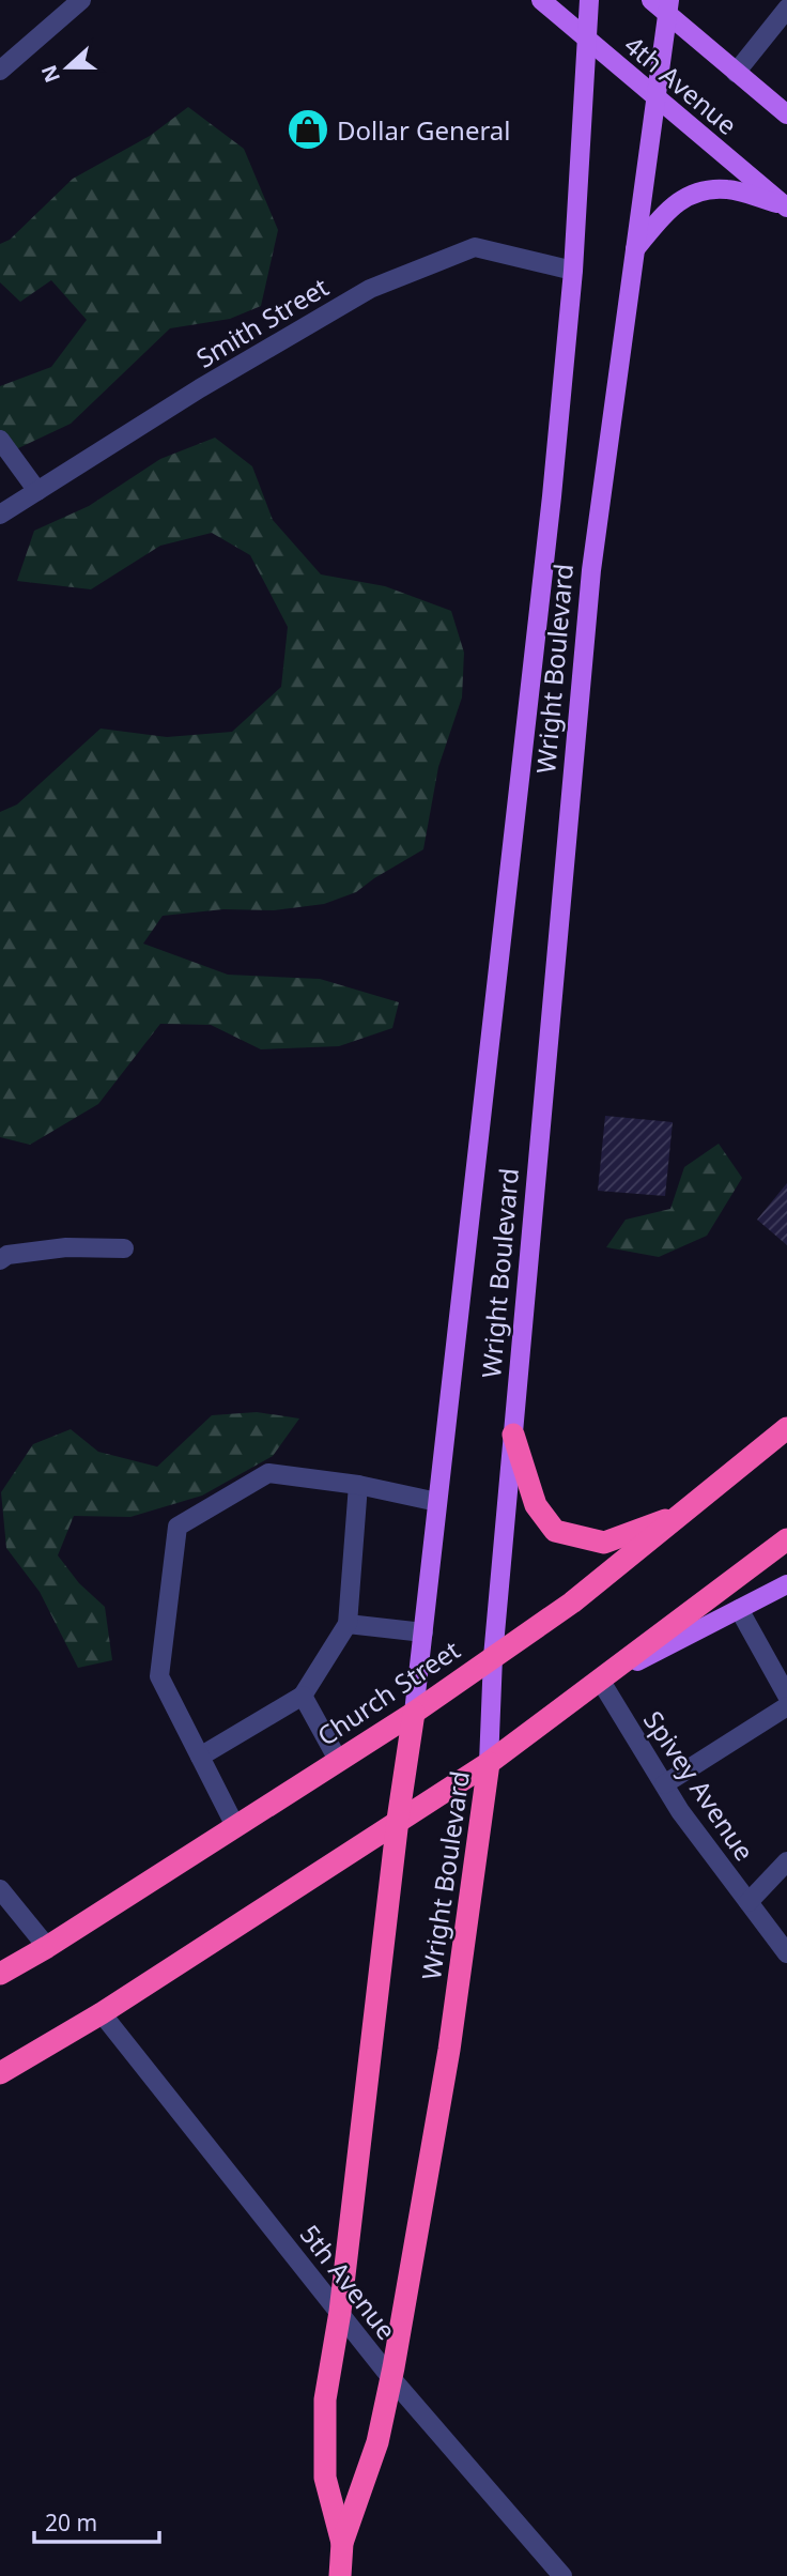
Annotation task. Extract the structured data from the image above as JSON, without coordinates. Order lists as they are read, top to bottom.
{
  "streets": {
    "highway": ["Wright Boulevard", "Church Street"],
    "main road": ["4th Avenue"],
    "street": ["Smith Street", "Spivey Avenue", "5th Avenue"]
  },
  "crossings": [
    ["4th Avenue", "Wright Boulevard"],
    ["Smith Street", "Wright Boulevard"],
    ["Wright Boulevard", "Church Street"],
    ["Wright Boulevard", "5th Avenue"]
  ],
  "places": {
    "shop": ["Dollar General"]
  },
  "scale_bar": "20 m",
  "north": "left"
}
